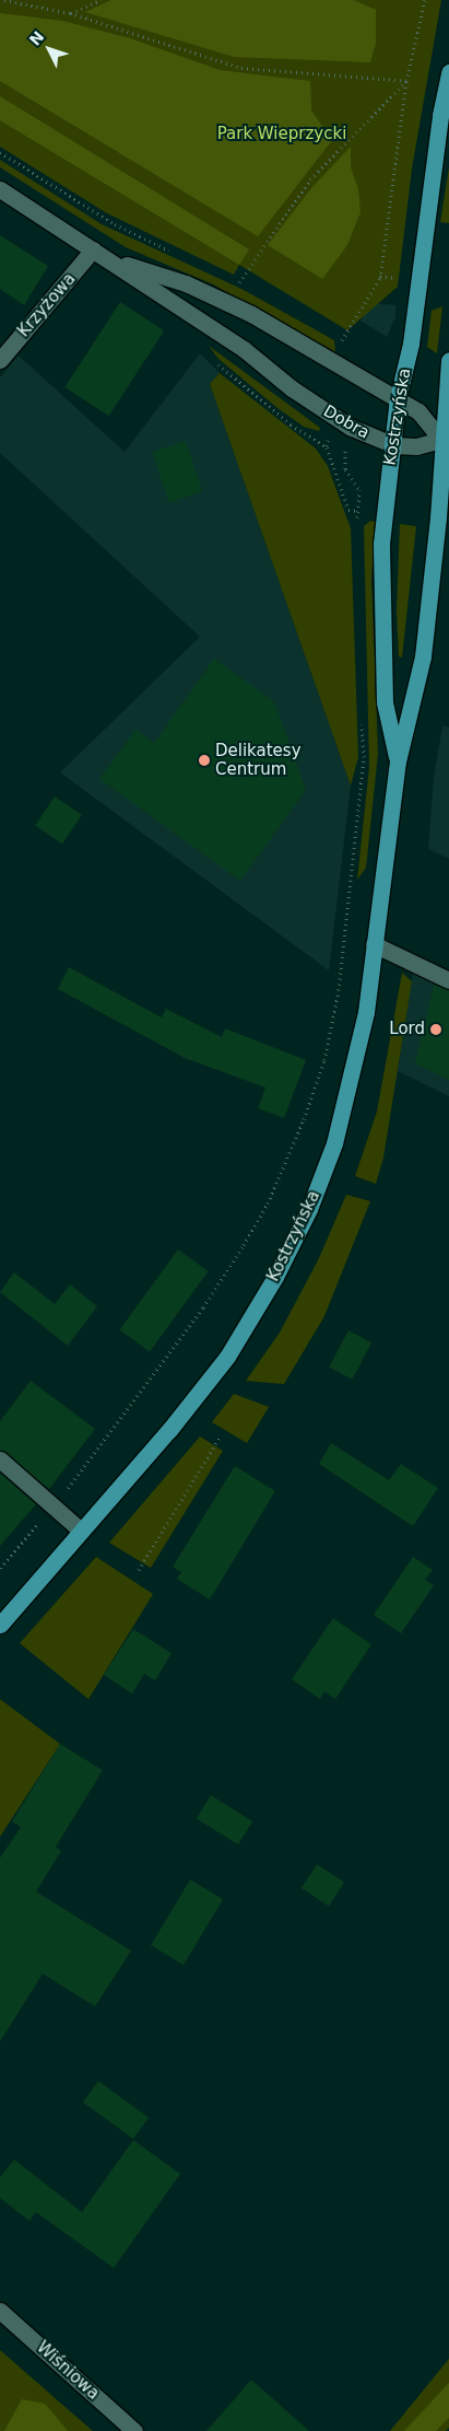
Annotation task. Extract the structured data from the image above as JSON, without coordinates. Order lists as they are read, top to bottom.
{
  "streets": {
    "main road": ["Kostrzyńska"],
    "street": ["Krzyżowa", "Dobra", "Wiśniowa"]
  },
  "crossings": [
    ["Krzyżowa", "Dobra"],
    ["Kostrzyńska", "Dobra"]
  ],
  "parks": ["Park Wieprzycki"],
  "places": ["Delikatesy Centrum", "Lord"],
  "north": "top left"
}
